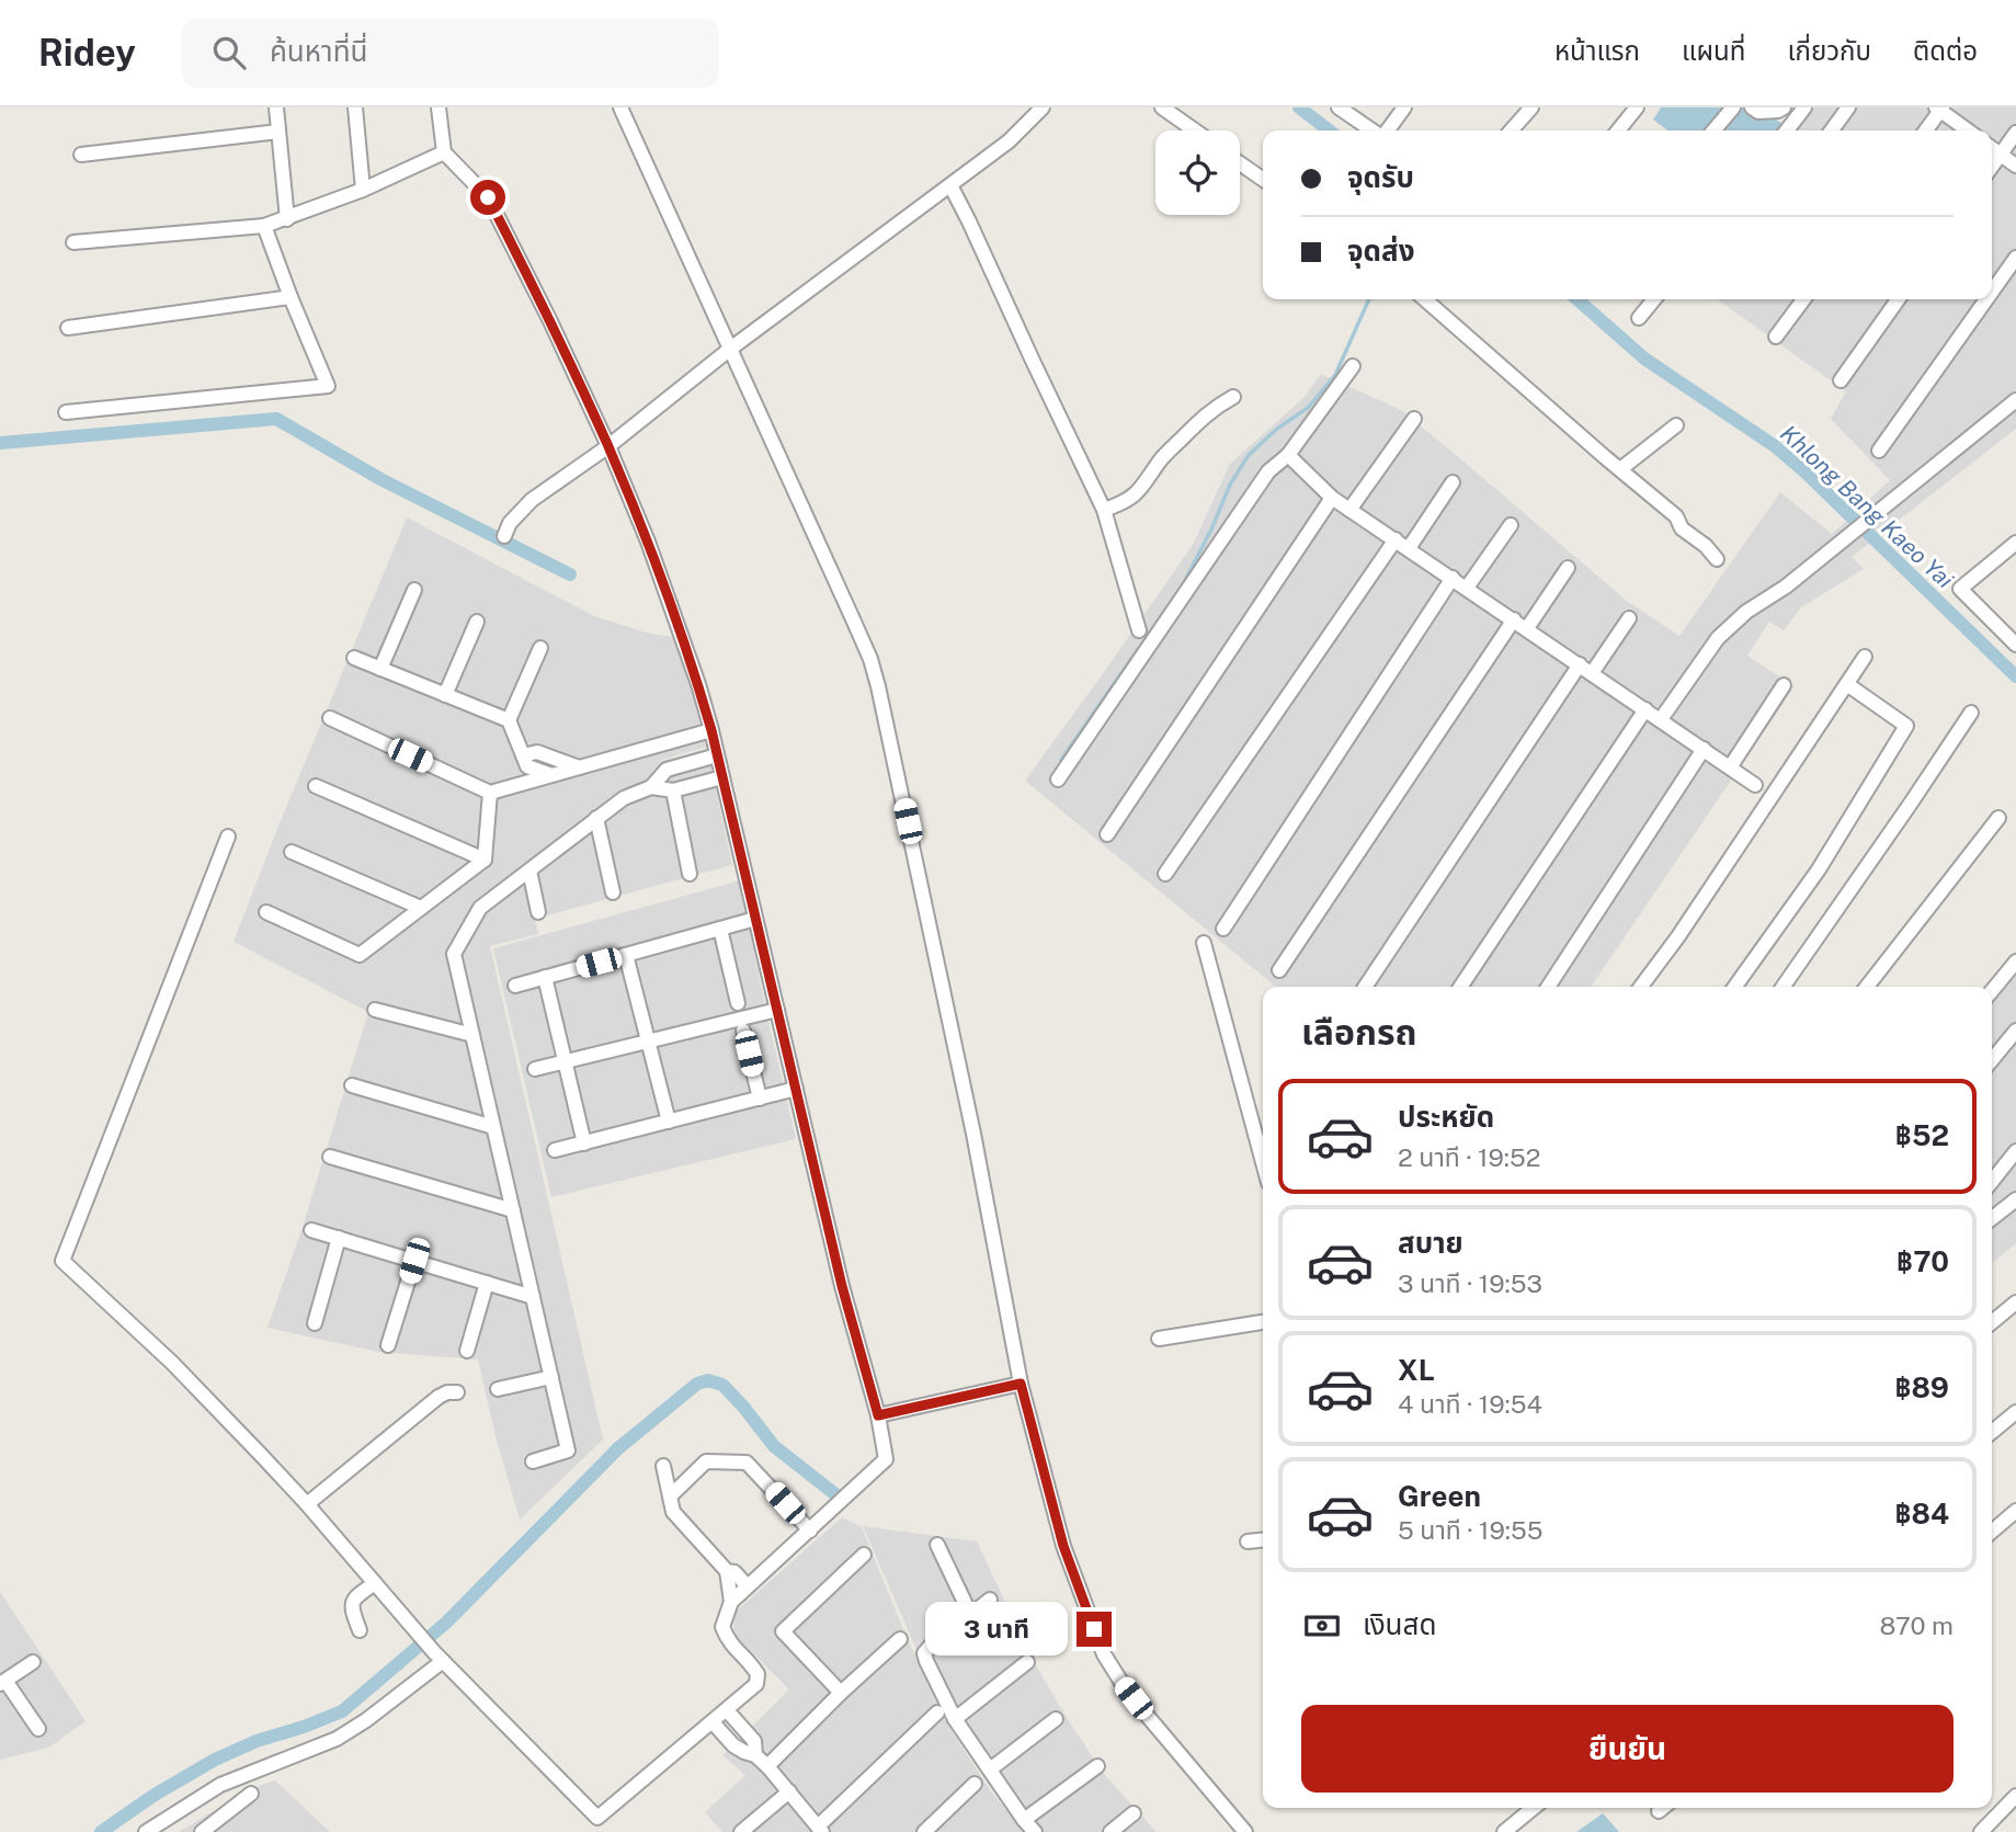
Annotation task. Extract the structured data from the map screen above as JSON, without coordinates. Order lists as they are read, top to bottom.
{
  "water": ["Khlong Bang Kaeo Yai"],
  "page": {
    "header": "Ridey",
    "search": "ค้นหาที่นี่",
    "nav": [
      "หน้าแรก",
      "แผนที่",
      "เกี่ยวกับ",
      "ติดต่อ"
    ],
    "banner": ["จุดรับ", "จุดส่ง"],
    "heading": "เลือกรถ",
    "list": [
      {
        "name": "ประหยัด",
        "note": "2 นาที · 19:52",
        "value": "฿52"
      },
      {
        "name": "สบาย",
        "note": "3 นาที · 19:53",
        "value": "฿70"
      },
      {
        "name": "XL",
        "note": "4 นาที · 19:54",
        "value": "฿89"
      },
      {
        "name": "Green",
        "note": "5 นาที · 19:55",
        "value": "฿84"
      }
    ],
    "pay": ["เงินสด", "870 m"],
    "bubble": "3 นาที",
    "buttons": "ยืนยัน"
  }
}
